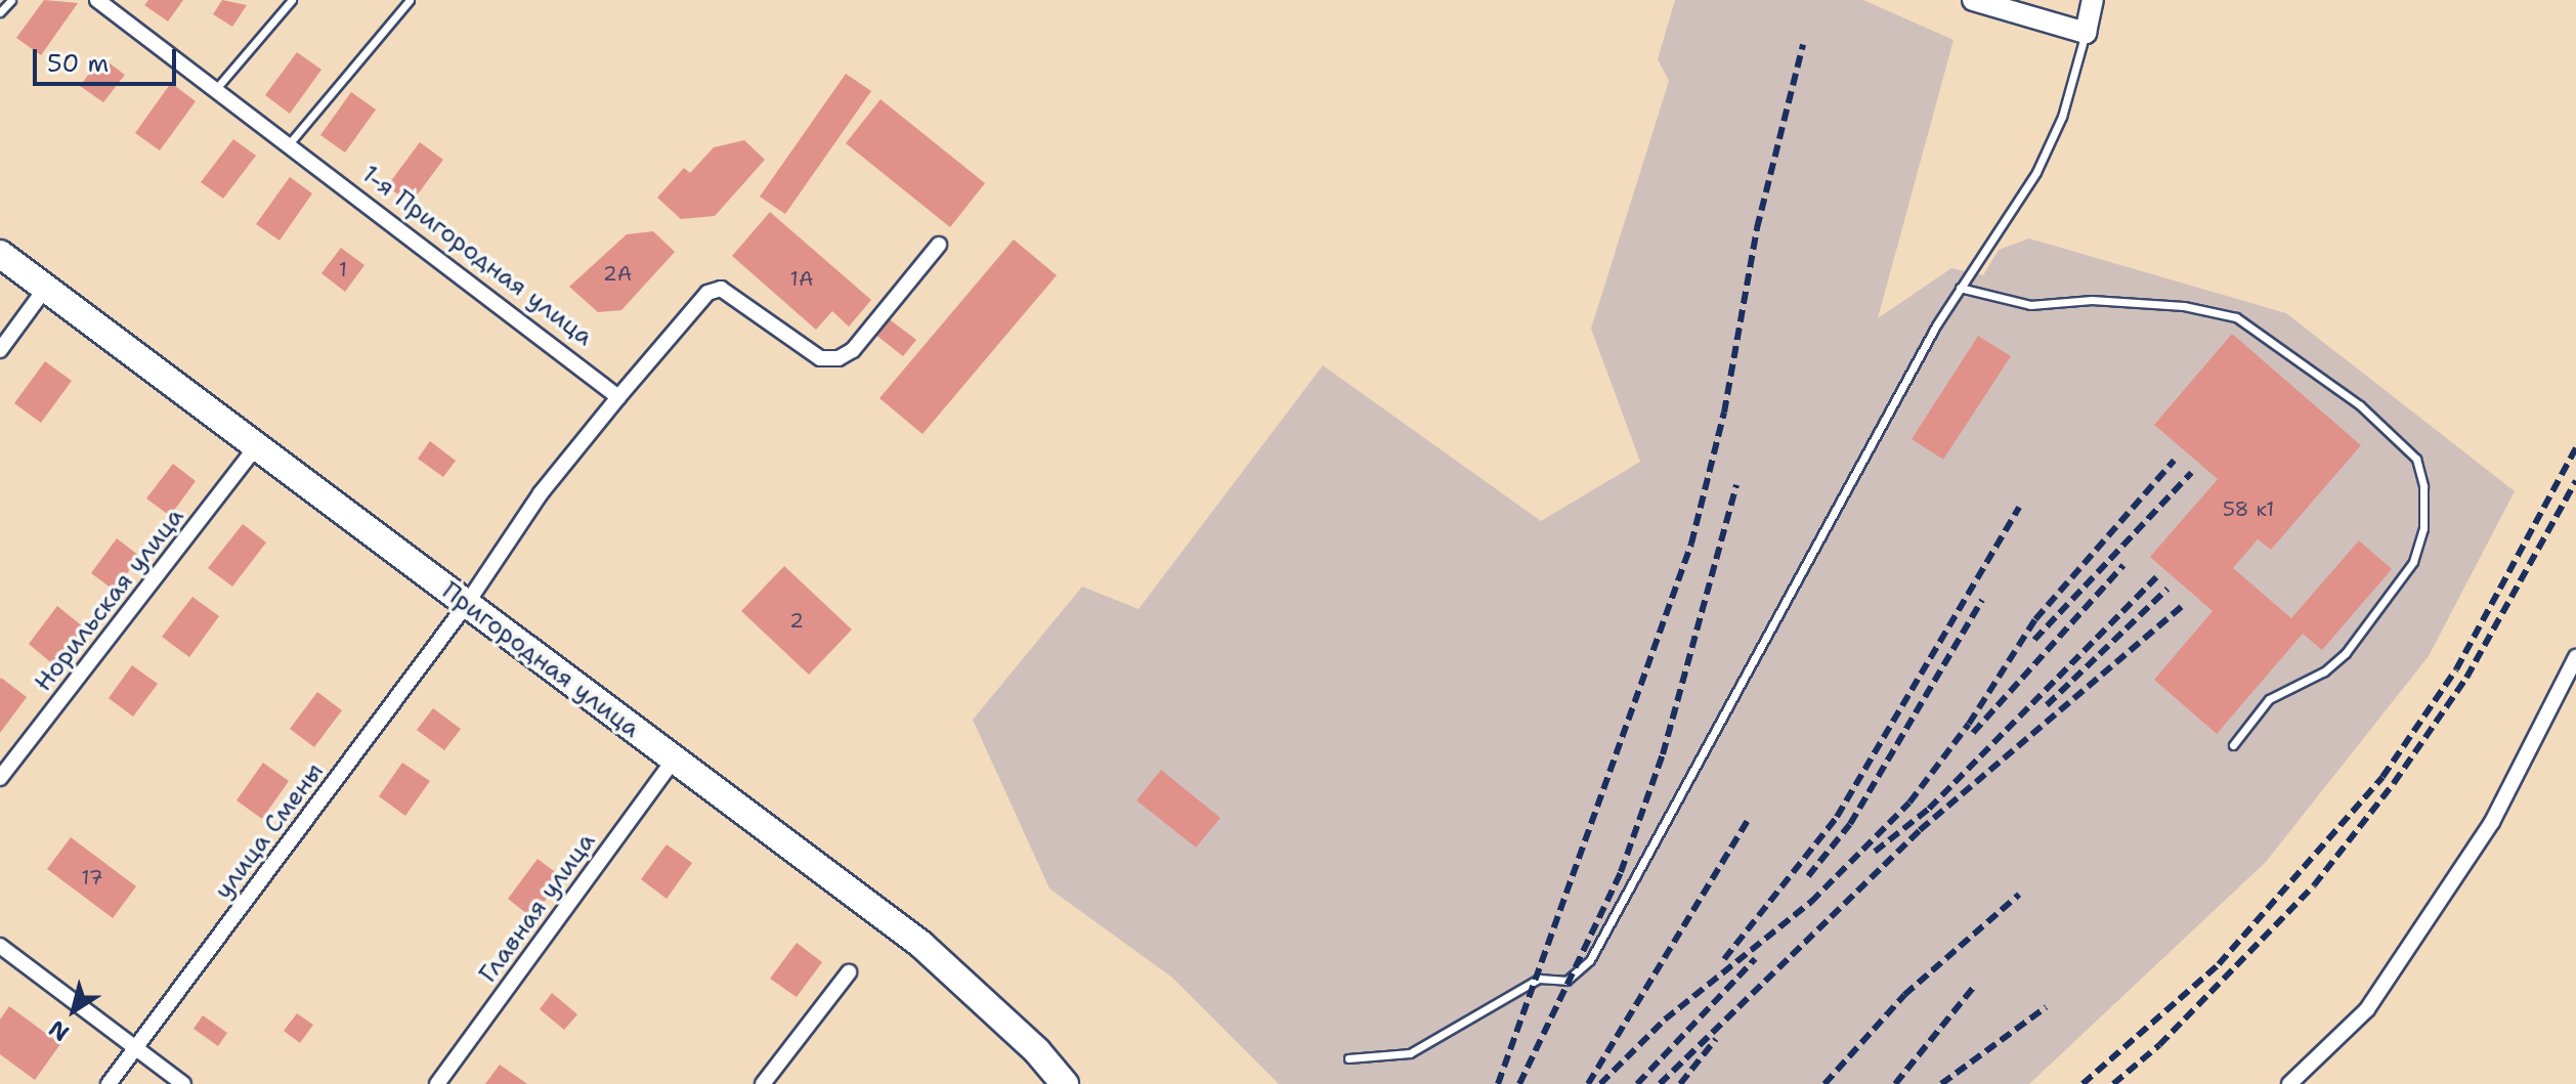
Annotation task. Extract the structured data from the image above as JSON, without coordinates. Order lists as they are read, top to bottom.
{
  "streets": {
    "highway": ["Пригородная улица"],
    "street": [
      "1-я Пригородная улица",
      "Норильская улица",
      "улица Смены",
      "Главная улица"
    ]
  },
  "crossings": [
    ["Норильская улица", "Пригородная улица"],
    ["Пригородная улица", "улица Смены"],
    ["Пригородная улица", "Главная улица"]
  ],
  "house_numbers": [
    "1",
    "2А",
    "1А",
    "58 к1",
    "2",
    "17"
  ],
  "scale_bar": "50 m",
  "north": "bottom left"
}
